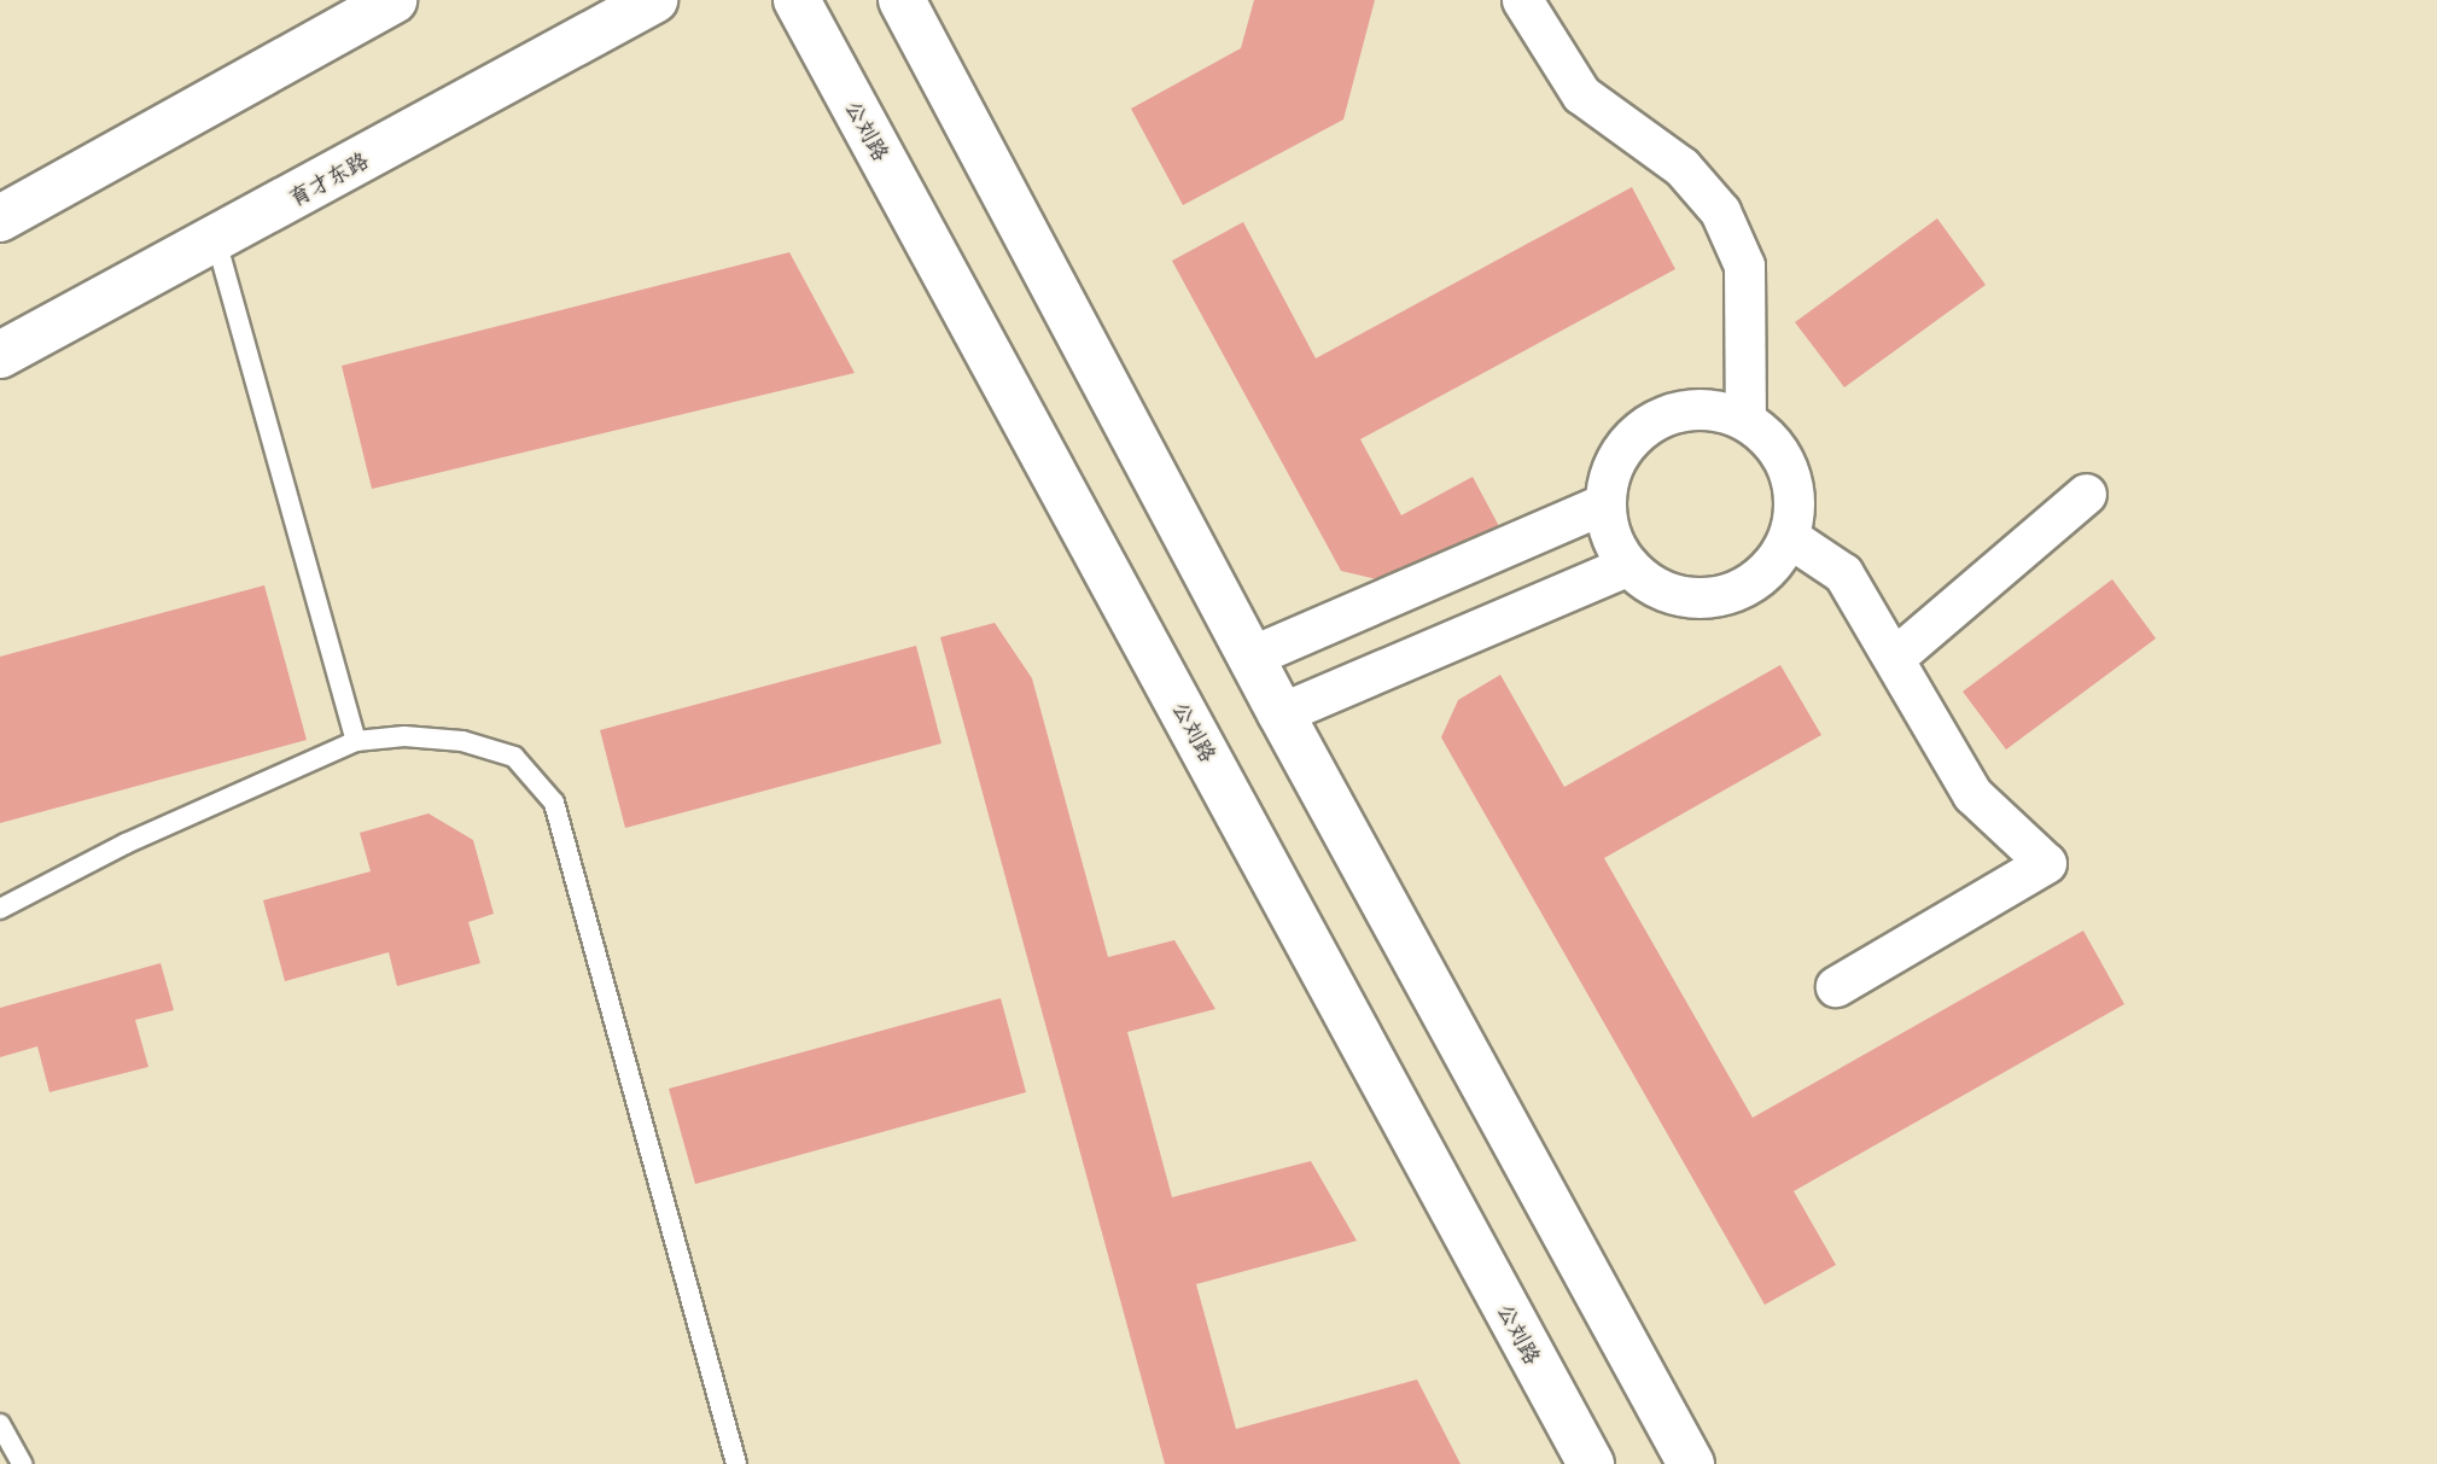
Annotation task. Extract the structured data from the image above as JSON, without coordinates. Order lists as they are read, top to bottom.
{
  "streets": {
    "main road": ["公刘路", "育才东路"]
  }
}
